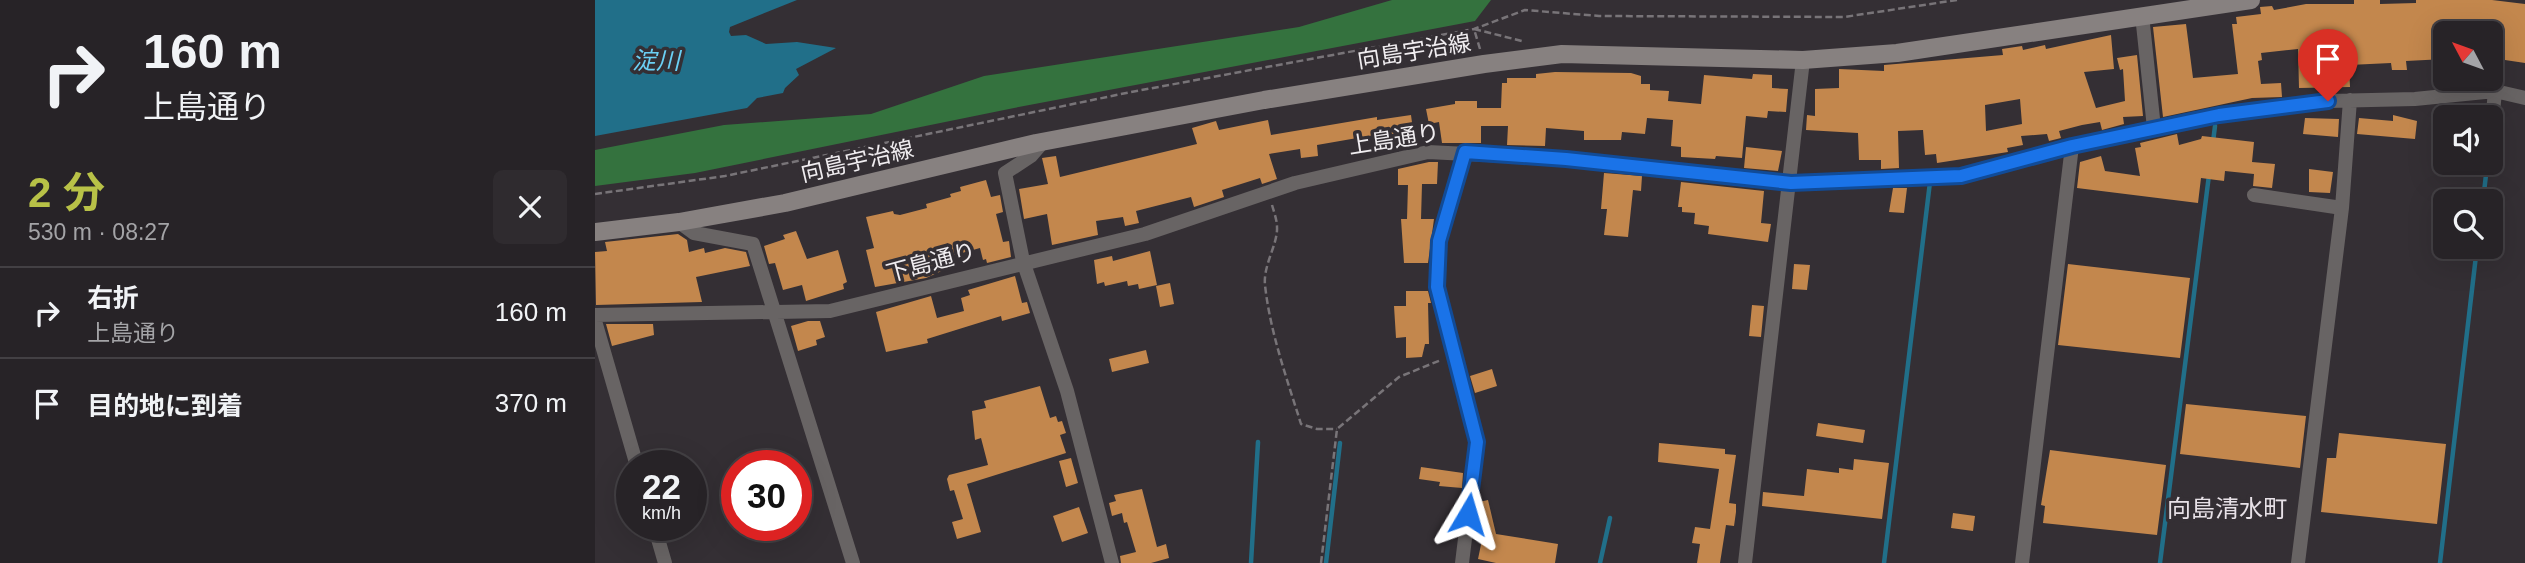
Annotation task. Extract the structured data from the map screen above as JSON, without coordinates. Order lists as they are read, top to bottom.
{
  "streets": {
    "main road": ["向島宇治線"],
    "street": ["上島通り", "下島通り"]
  },
  "crossings": [
    ["上島通り", "下島通り"]
  ],
  "districts": ["向島清水町"],
  "water": ["淀川"],
  "north": "top left",
  "page": {
    "turn": ["160 m", "上島通り"],
    "heading": ["2 分", "530 m · 08:27"],
    "list": [
      {
        "name": "右折",
        "note": "上島通り",
        "value": "160 m"
      },
      {
        "name": "目的地に到着",
        "value": "370 m"
      }
    ],
    "speed": "22 km/h",
    "limit": "30"
  }
}
